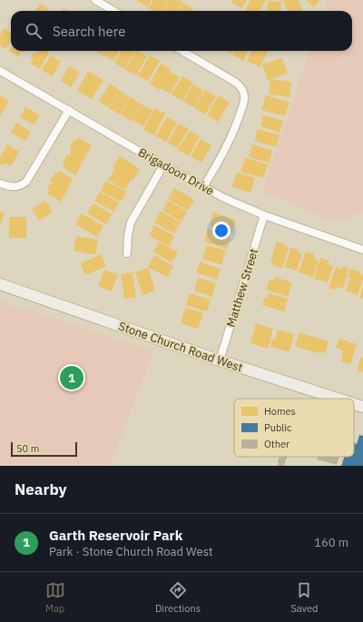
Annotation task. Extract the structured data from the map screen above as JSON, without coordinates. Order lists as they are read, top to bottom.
{
  "streets": {
    "main road": ["Stone Church Road West"],
    "street": ["Brigadoon Drive", "Matthew Street"]
  },
  "crossings": [
    ["Brigadoon Drive", "Matthew Street"],
    ["Matthew Street", "Stone Church Road West"]
  ],
  "legend": ["Homes", "Public", "Other"],
  "scale_bar": "50 m",
  "page": {
    "search": "Search here",
    "pins": "1",
    "scale": "50 m",
    "heading": "Nearby",
    "list": [
      {
        "mark": "1",
        "name": "Garth Reservoir Park",
        "note": "Park · Stone Church Road West",
        "value": "160 m"
      }
    ],
    "nav": ["Map", "Directions", "Saved"]
  }
}
